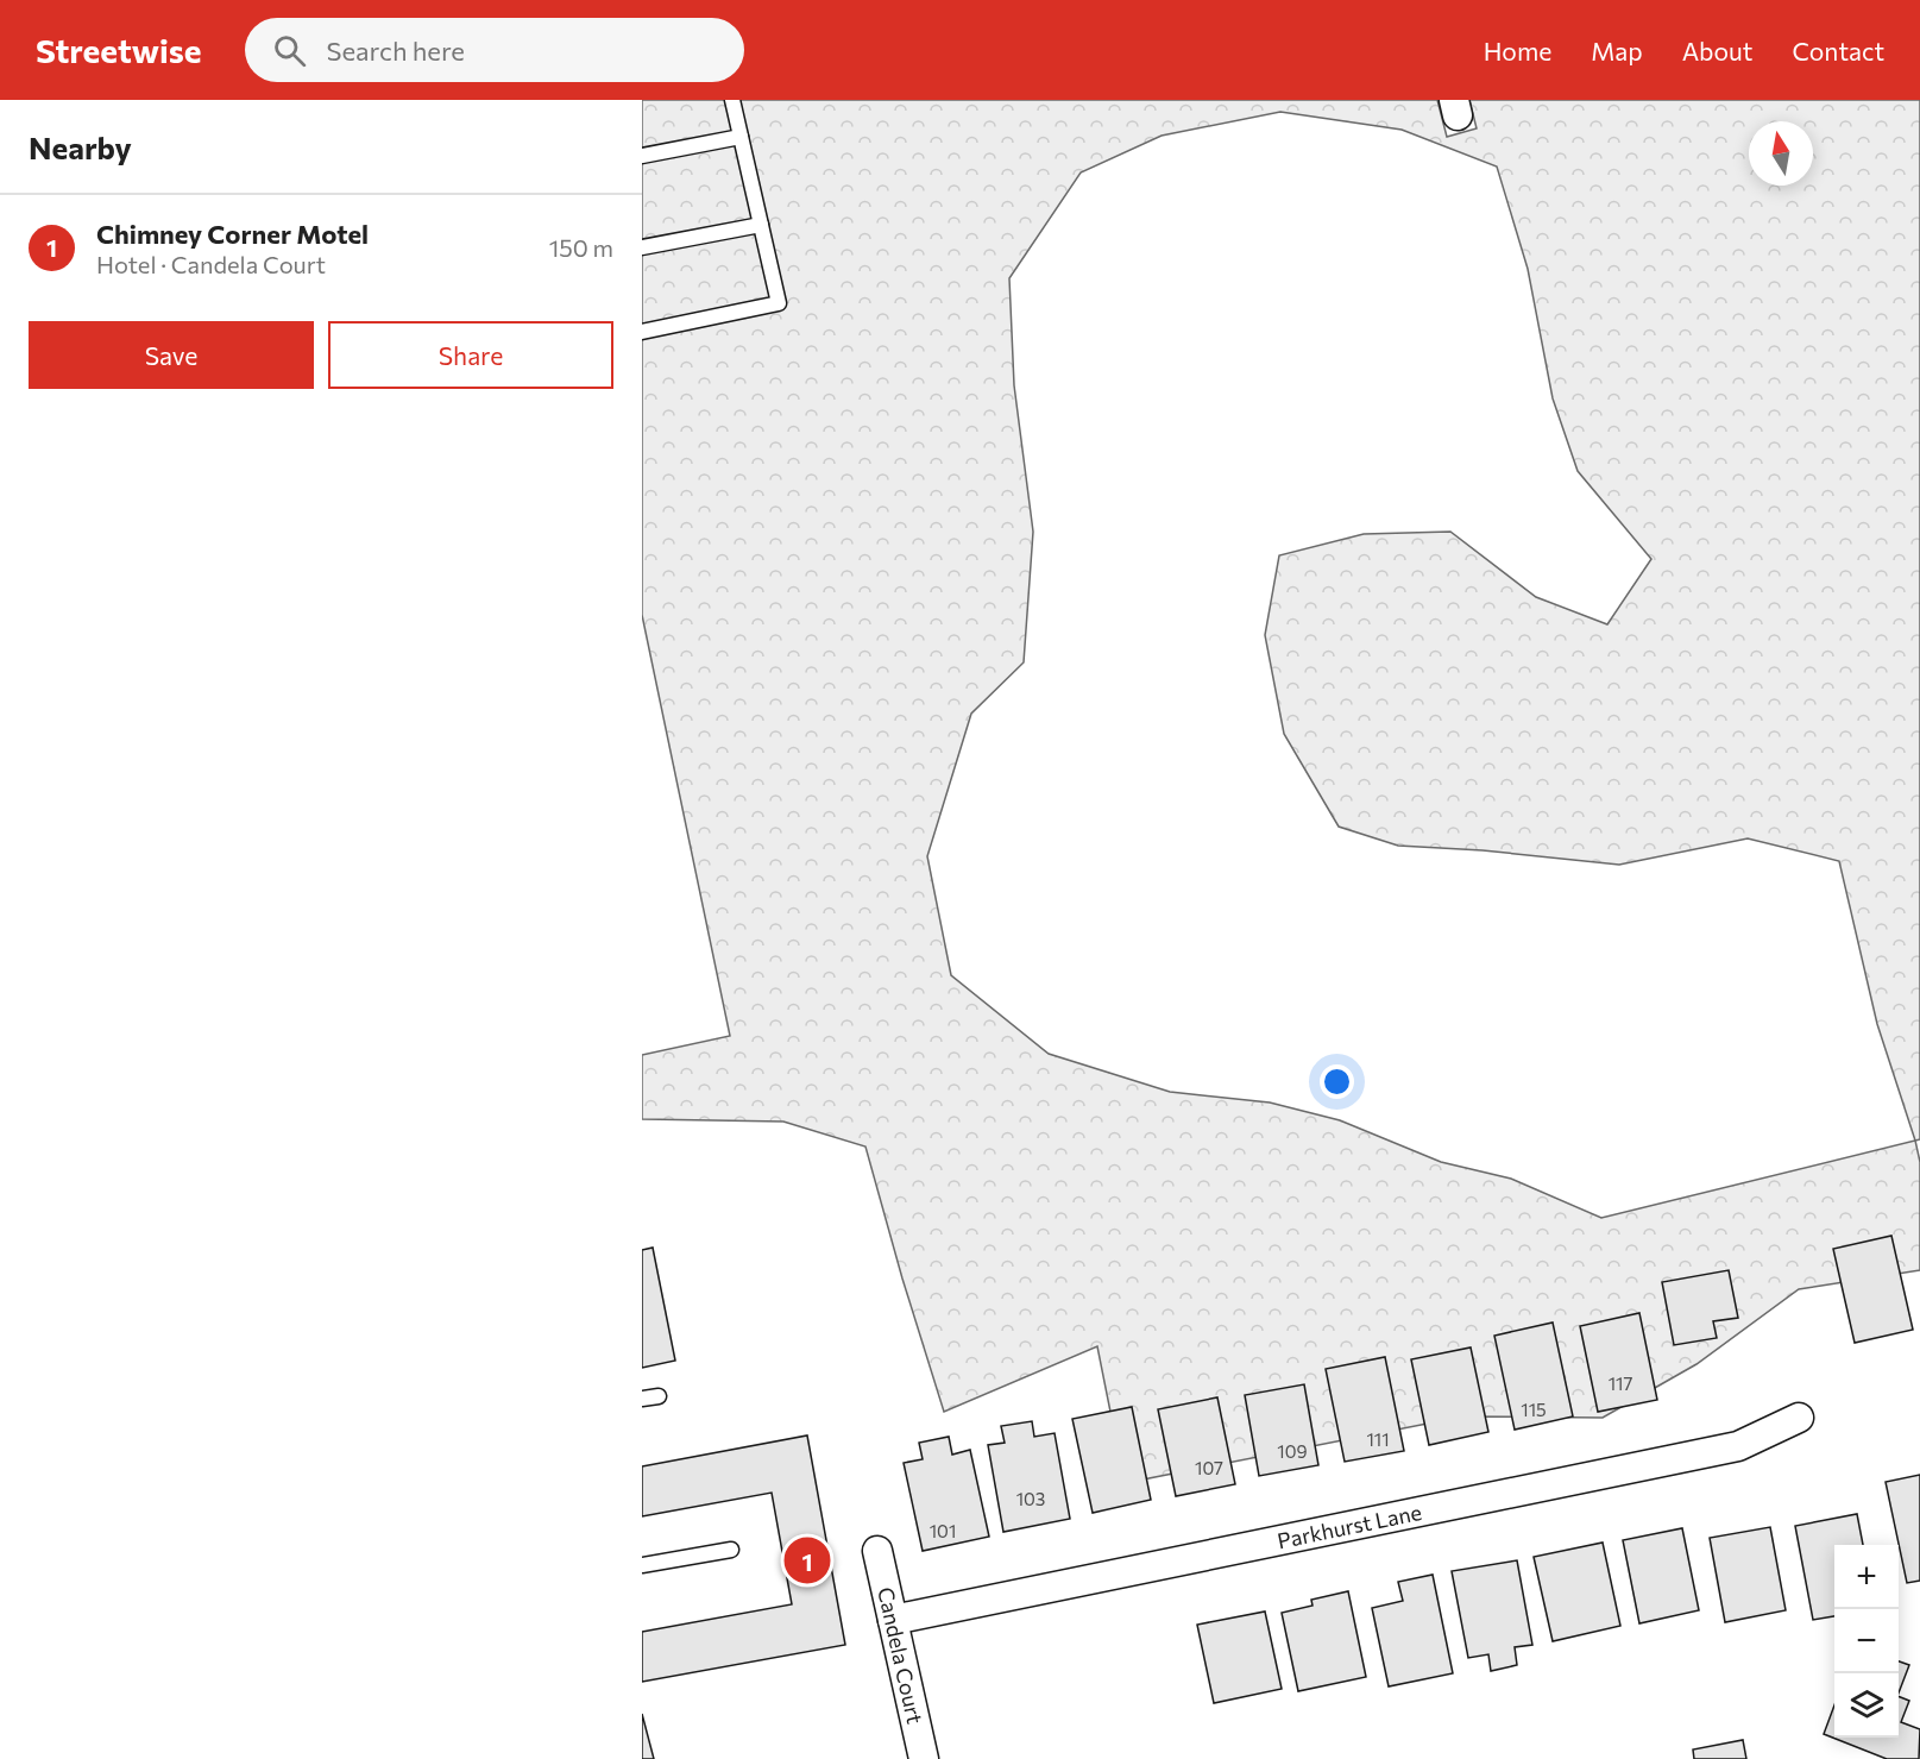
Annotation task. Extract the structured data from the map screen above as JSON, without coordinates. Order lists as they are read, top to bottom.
{
  "streets": {
    "street": ["Parkhurst Lane", "Candela Court"]
  },
  "crossings": [
    ["Parkhurst Lane", "Candela Court"]
  ],
  "house_numbers": [
    "117",
    "115",
    "111",
    "109",
    "107",
    "103",
    "101"
  ],
  "north": "top",
  "page": {
    "header": "Streetwise",
    "search": "Search here",
    "nav": [
      "Home",
      "Map",
      "About",
      "Contact"
    ],
    "heading": "Nearby",
    "list": [
      {
        "mark": "1",
        "name": "Chimney Corner Motel",
        "note": "Hotel · Candela Court",
        "value": "150 m"
      }
    ],
    "buttons": ["Save", "Share"],
    "pins": "1",
    "map_buttons": ["+", "−"]
  }
}
